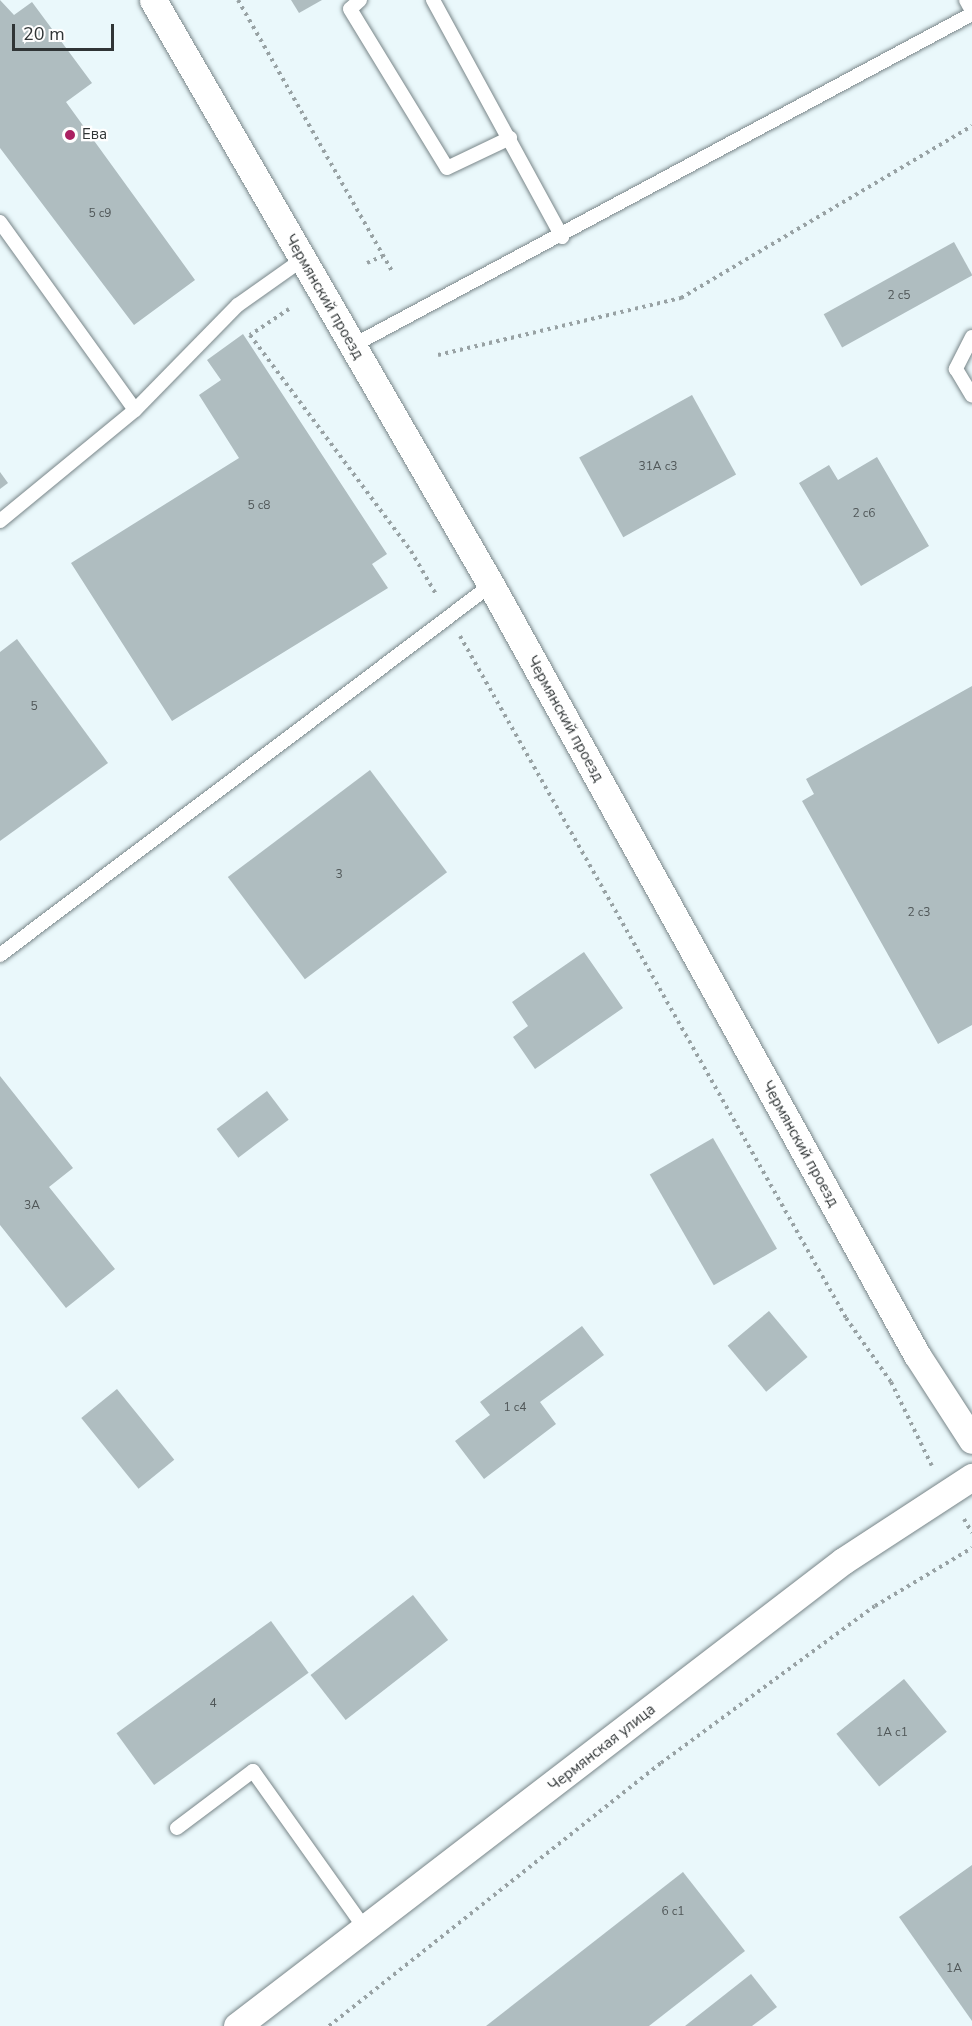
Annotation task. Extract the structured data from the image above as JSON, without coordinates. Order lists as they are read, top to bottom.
{
  "streets": {
    "street": ["Чермянский проезд", "Чермянская улица"]
  },
  "places": ["Ева"],
  "house_numbers": [
    "5 с9",
    "2 с5",
    "31А с3",
    "5 с8",
    "2 с6",
    "5",
    "3",
    "2 с3",
    "3А",
    "1 c4",
    "4",
    "1А с1",
    "6 с1",
    "1А"
  ],
  "scale_bar": "20 m"
}
